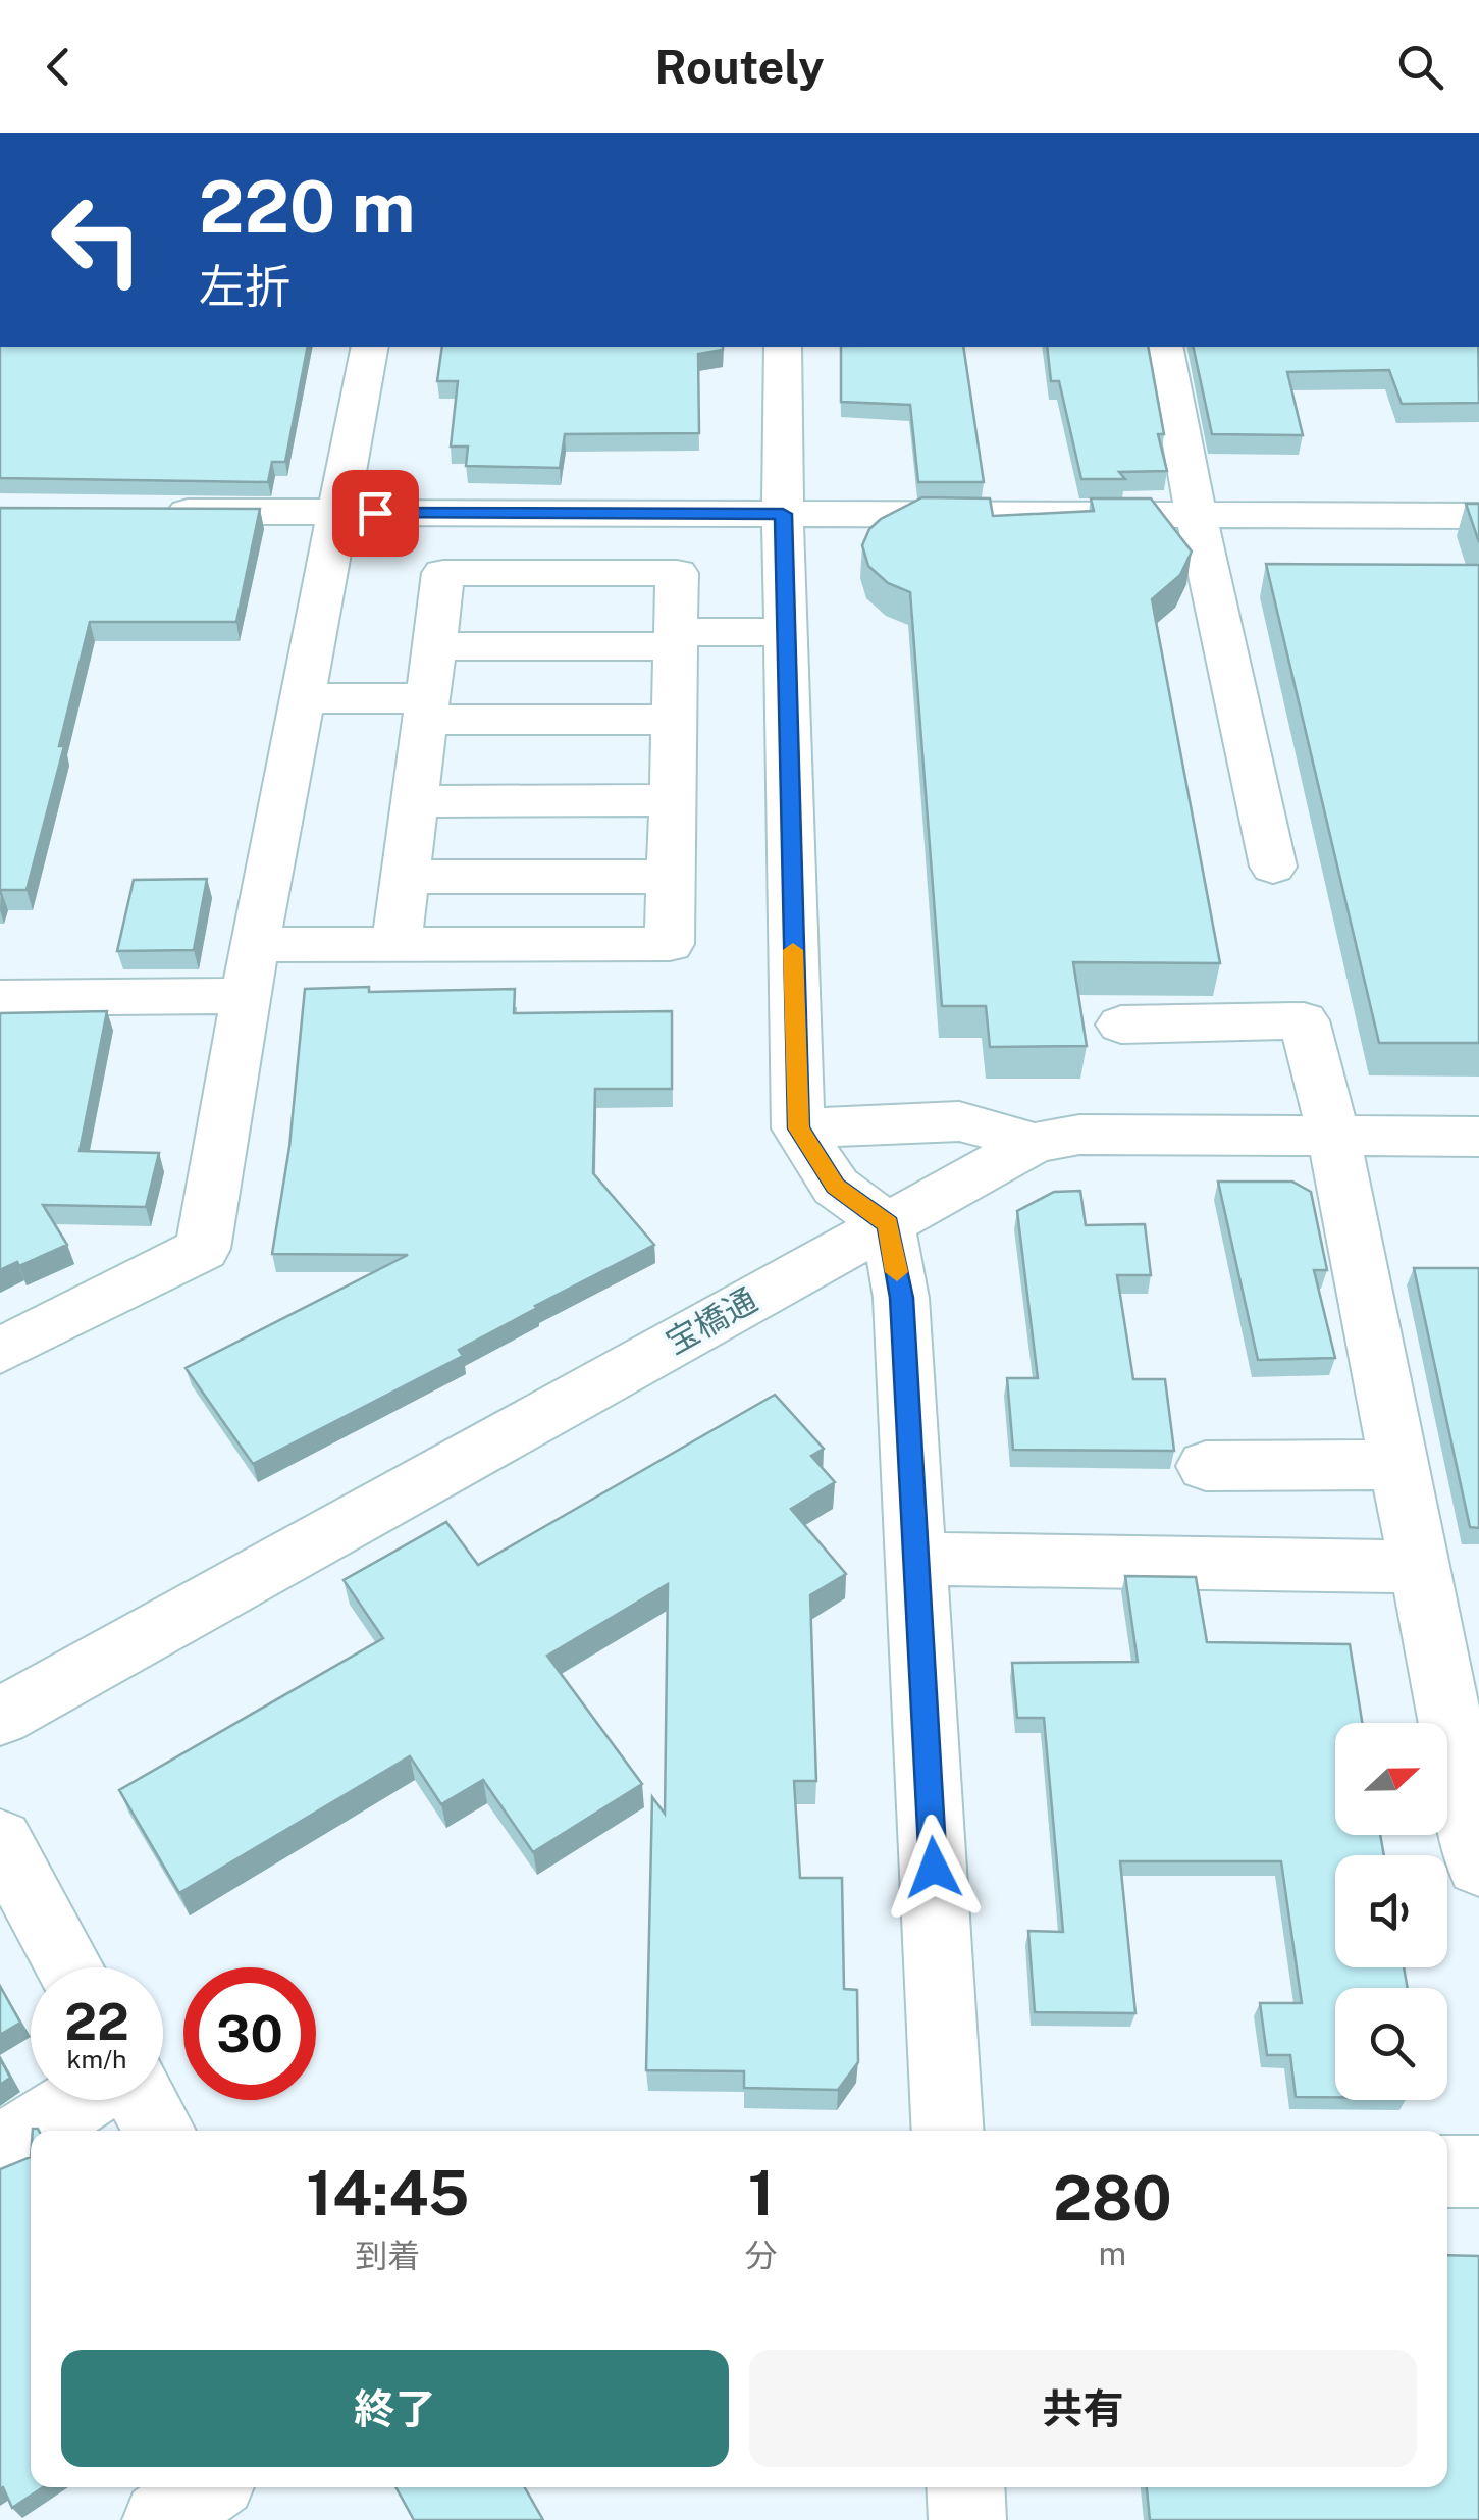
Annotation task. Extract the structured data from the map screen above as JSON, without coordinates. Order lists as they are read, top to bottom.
{
  "streets": {
    "street": ["宝橋通"]
  },
  "north": "right",
  "page": {
    "header": "Routely",
    "turn": ["220 m", "左折"],
    "speed": "22 km/h",
    "limit": "30",
    "eta": [
      "14:45",
      "到着",
      "1",
      "分",
      "280",
      "m"
    ],
    "buttons": ["終了", "共有"]
  }
}
